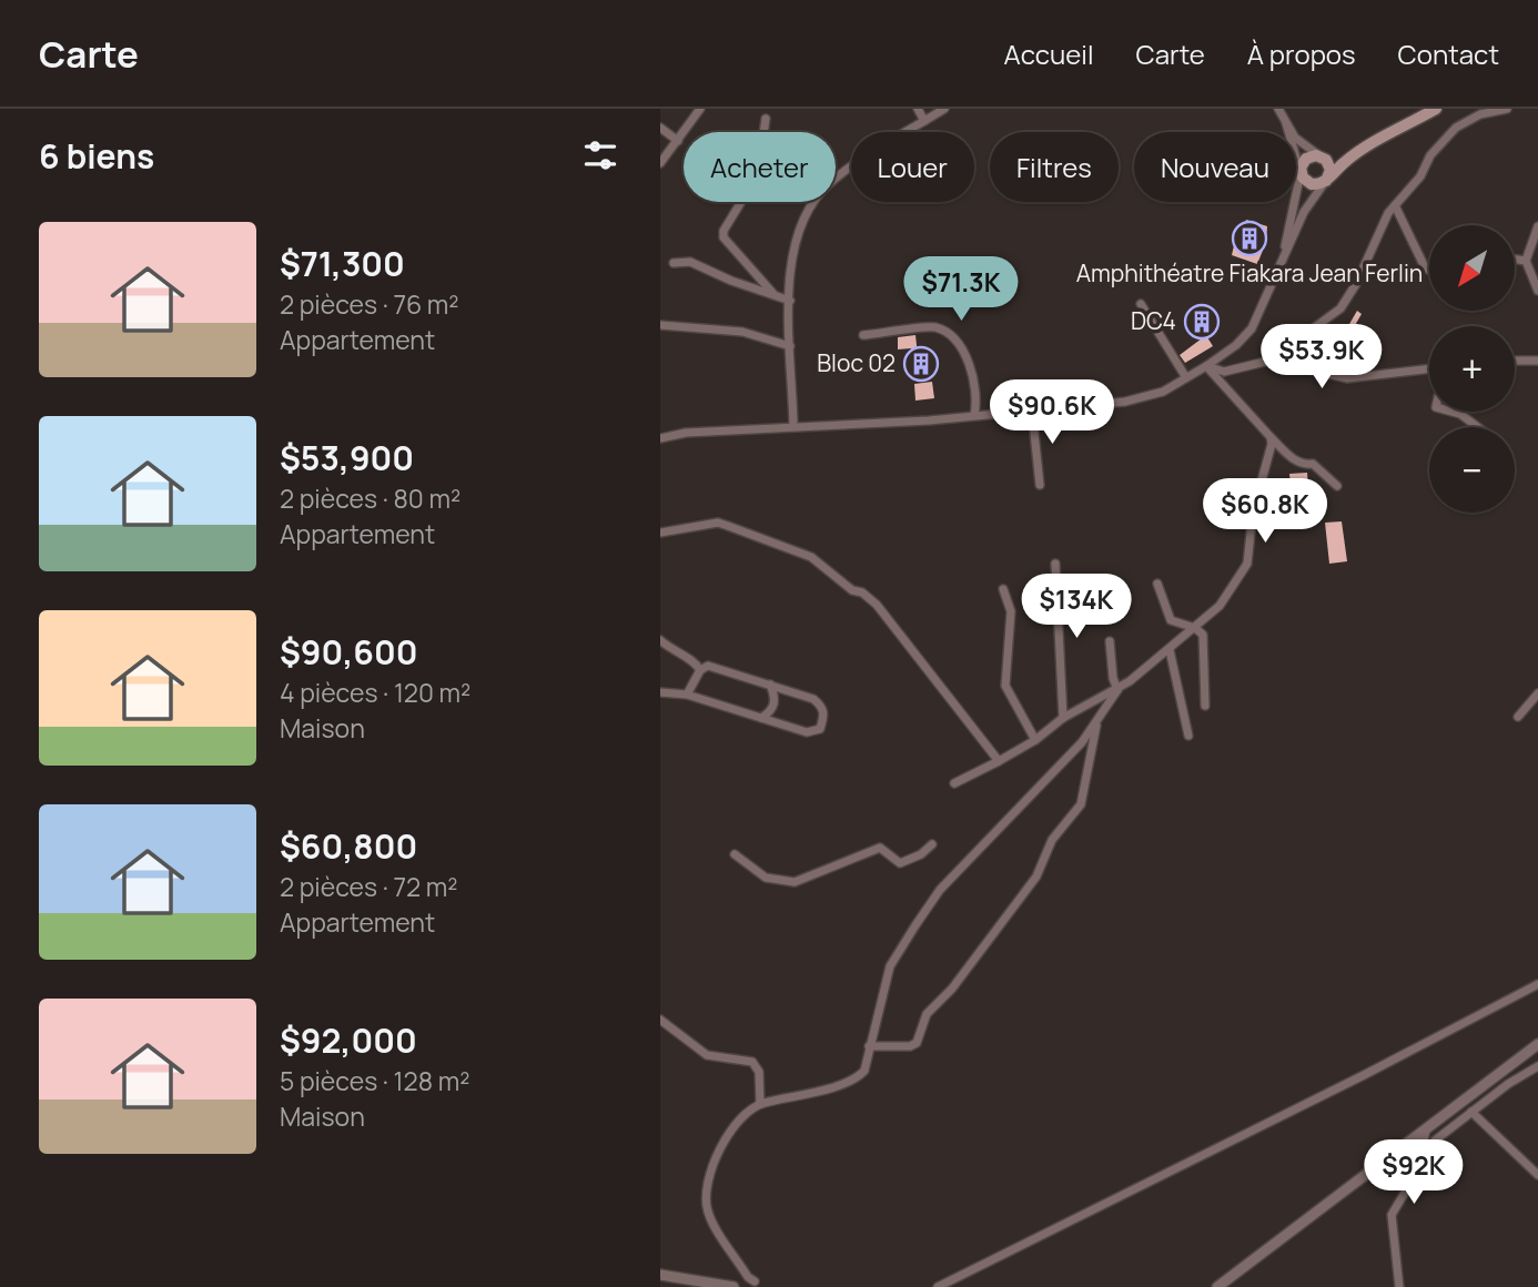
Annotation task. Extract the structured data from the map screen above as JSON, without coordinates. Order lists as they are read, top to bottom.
{
  "places": {
    "building": ["Amphithéatre Fiakara Jean Ferlin", "DC4", "Bloc 02"]
  },
  "north": "bottom left",
  "page": {
    "header": "Carte",
    "nav": [
      "Accueil",
      "Carte",
      "À propos",
      "Contact"
    ],
    "heading": "6 biens",
    "chip": [
      "Acheter",
      "Louer",
      "Filtres",
      "Nouveau"
    ],
    "list": [
      {
        "name": "$71,300",
        "note": "2 pièces · 76 m² · Appartement"
      },
      {
        "name": "$53,900",
        "note": "2 pièces · 80 m² · Appartement"
      },
      {
        "name": "$90,600",
        "note": "4 pièces · 120 m² · Maison"
      },
      {
        "name": "$60,800",
        "note": "2 pièces · 72 m² · Appartement"
      },
      {
        "name": "$92,000",
        "note": "5 pièces · 128 m² · Maison"
      }
    ],
    "map_buttons": ["+", "−"],
    "price": [
      "$71.3K",
      "$53.9K",
      "$90.6K",
      "$60.8K",
      "$134K",
      "$92K"
    ]
  }
}
